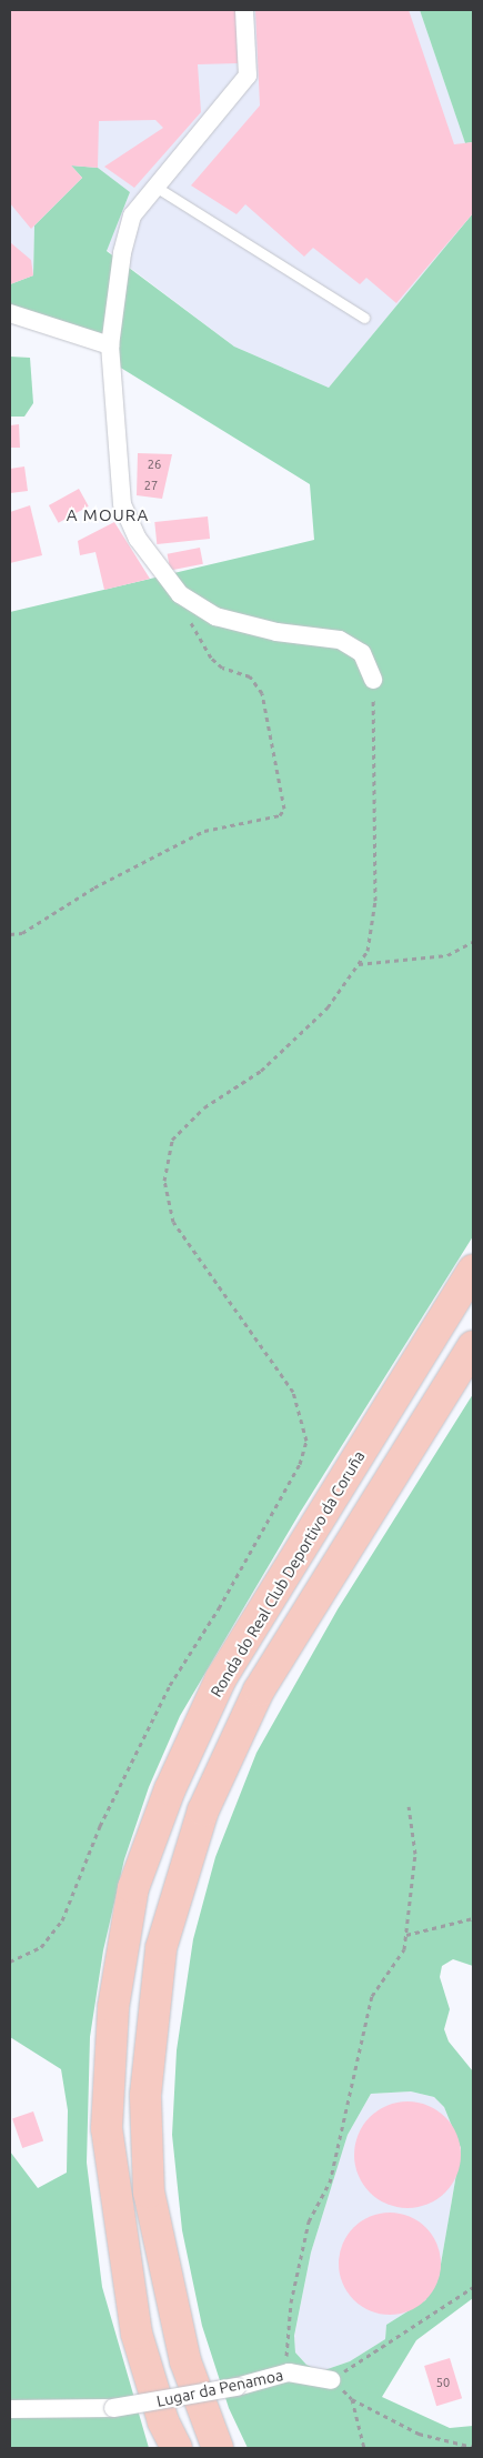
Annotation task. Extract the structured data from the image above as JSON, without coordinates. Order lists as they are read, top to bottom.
{
  "streets": {
    "highway": ["Ronda do Real Club Deportivo da Coruña"],
    "street": ["Lugar da Penamoa"]
  },
  "districts": ["A MOURA"],
  "house_numbers": ["26", "27", "50"]
}
